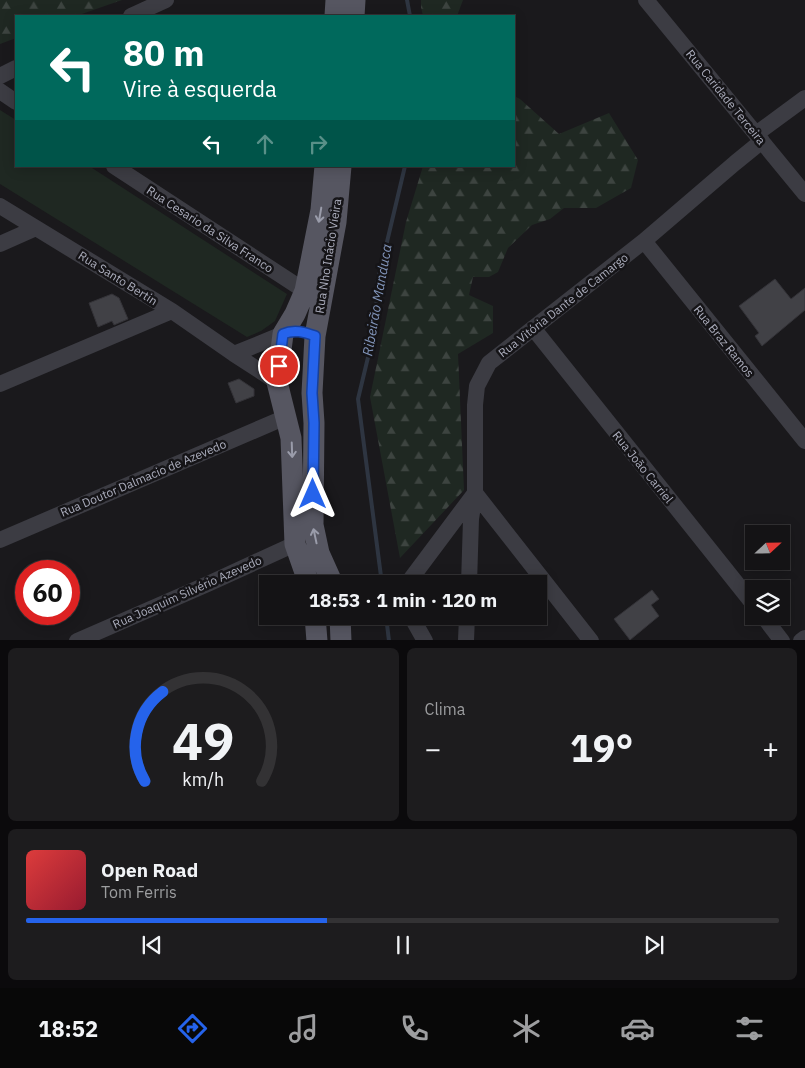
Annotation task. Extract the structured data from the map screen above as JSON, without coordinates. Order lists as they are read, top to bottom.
{
  "streets": {
    "main road": ["Rua Nho Inácio Vieira"],
    "street": [
      "Rua Caridade Terceira",
      "Rua Cesario da Silva Franco",
      "Rua Santo Bertin",
      "Rua Vitória Dante de Camargo",
      "Rua Braz Ramos",
      "Rua João Carriel",
      "Rua Doutor Dalmacio de Azevedo",
      "Rua Joaquim Silvério Azevedo"
    ]
  },
  "crossings": [
    ["Rua Caridade Terceira", "Rua Vitória Dante de Camargo"],
    ["Rua Cesario da Silva Franco", "Rua Nho Inácio Vieira"],
    ["Rua Nho Inácio Vieira", "Rua Santo Bertin"],
    ["Rua Nho Inácio Vieira", "Rua Doutor Dalmacio de Azevedo"],
    ["Rua Nho Inácio Vieira", "Rua Joaquim Silvério Azevedo"],
    ["Rua Vitória Dante de Camargo", "Rua Braz Ramos"],
    ["Rua Vitória Dante de Camargo", "Rua João Carriel"]
  ],
  "water": ["Ribeirão Manduca"],
  "north": "right",
  "page": {
    "turn": ["80 m", "Vire à esquerda"],
    "limit": "60",
    "trip": "18:53 · 1 min · 120 m",
    "tile": "Clima",
    "heat": ["−", "19°", "+"],
    "song": ["Open Road", "Tom Ferris"],
    "tabs": "18:52",
    "gauge": ["49", "km/h"]
  }
}
